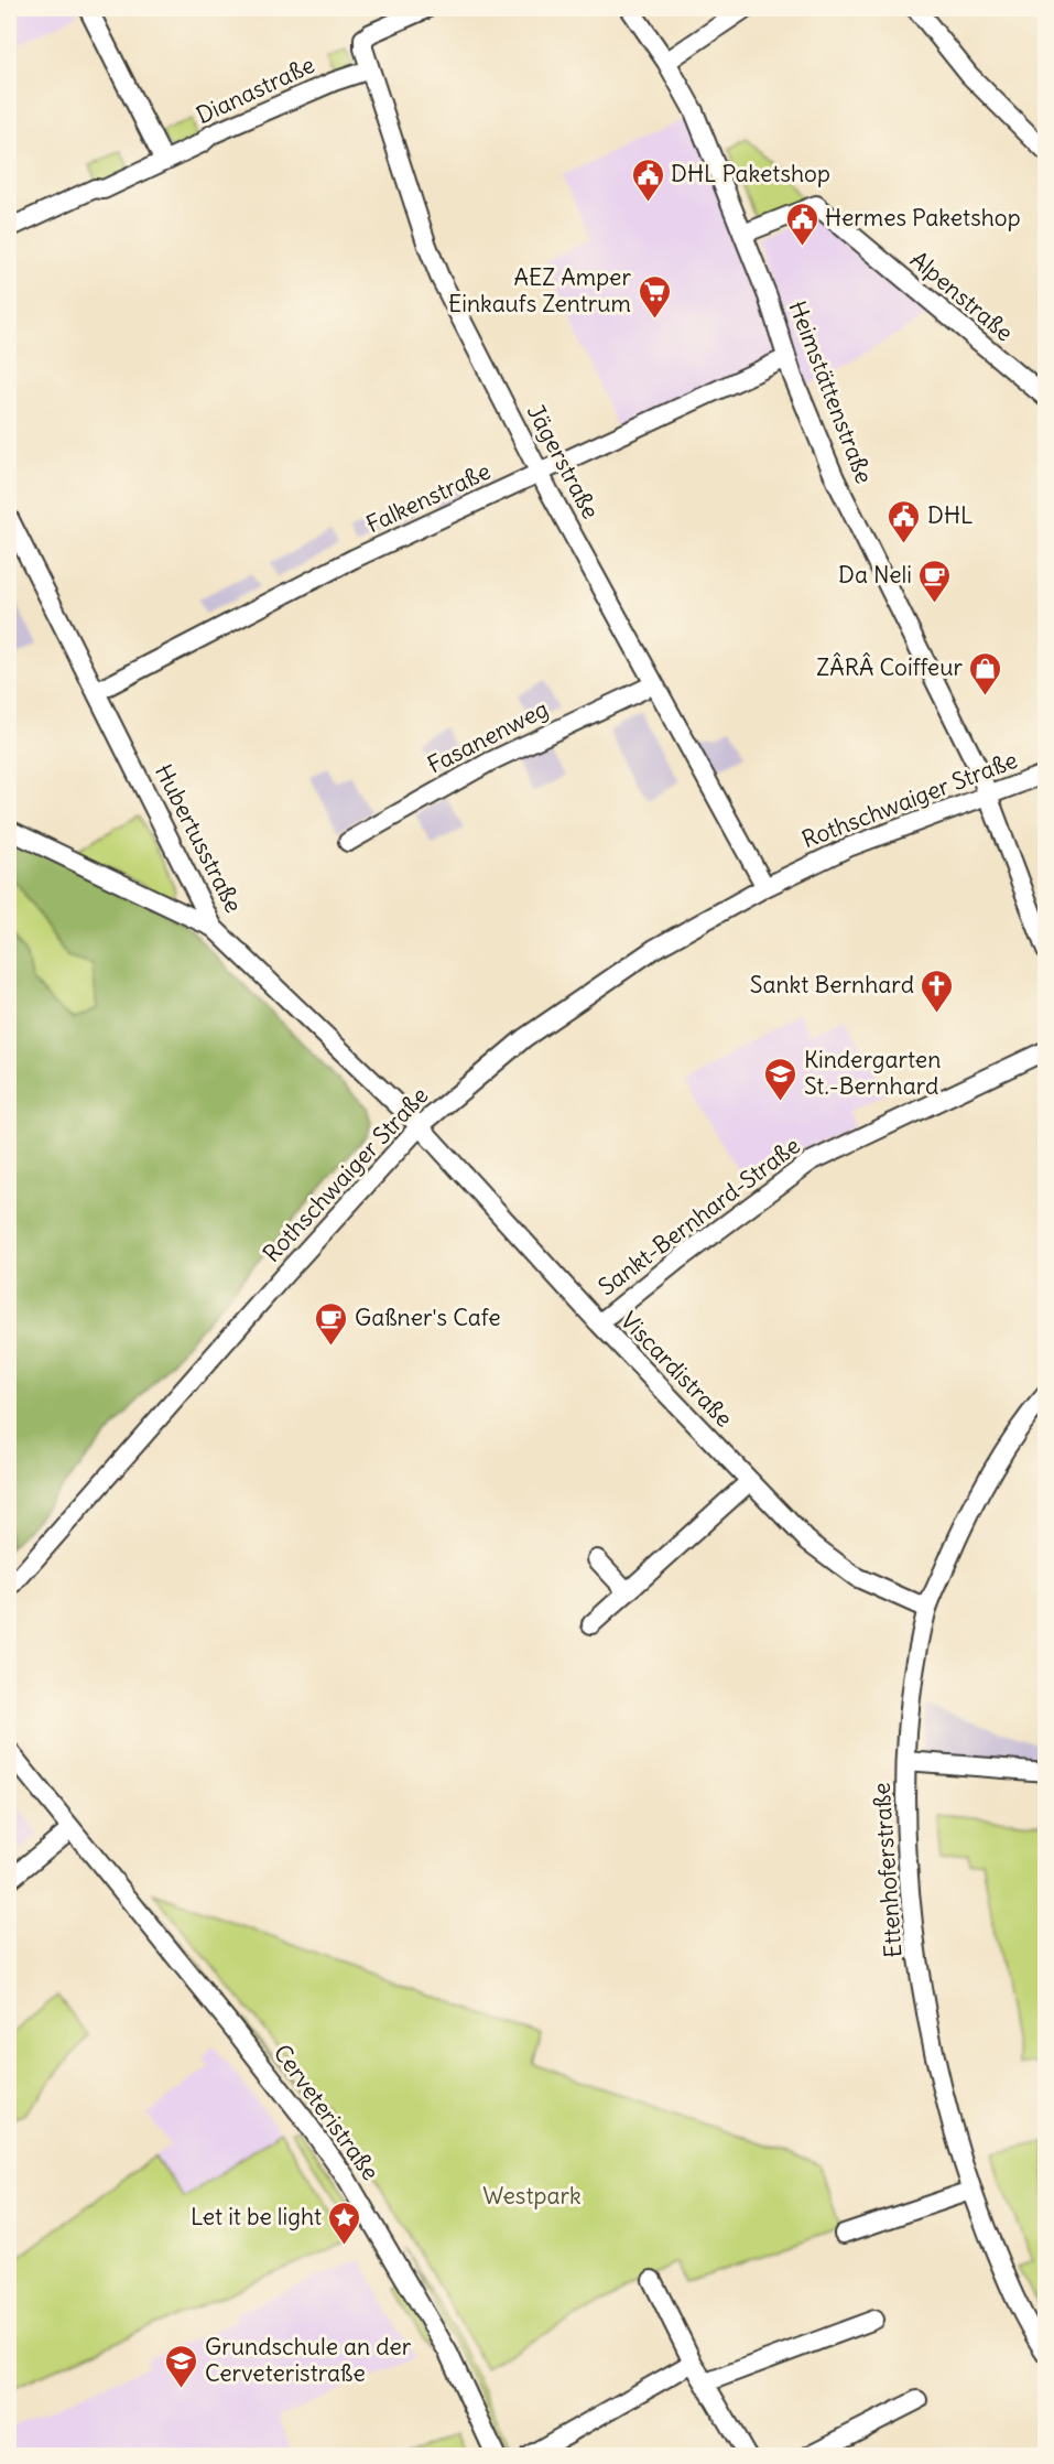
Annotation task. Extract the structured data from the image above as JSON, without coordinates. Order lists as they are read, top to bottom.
{
  "streets": {
    "street": [
      "Dianastraße",
      "Alpenstraße",
      "Heimstättenstraße",
      "Jägerstraße",
      "Falkenstraße",
      "Fasanenweg",
      "Rothschwaiger Straße",
      "Hubertusstraße",
      "Sankt-Bernhard-Straße",
      "Viscardistraße",
      "Ettenhoferstraße",
      "Cerveteristraße"
    ]
  },
  "crossings": [
    ["Dianastraße", "Jägerstraße"],
    ["Alpenstraße", "Heimstättenstraße"],
    ["Heimstättenstraße", "Falkenstraße"],
    ["Heimstättenstraße", "Rothschwaiger Straße"],
    ["Jägerstraße", "Falkenstraße"],
    ["Jägerstraße", "Fasanenweg"],
    ["Jägerstraße", "Rothschwaiger Straße"],
    ["Falkenstraße", "Hubertusstraße"],
    ["Rothschwaiger Straße", "Hubertusstraße"],
    ["Rothschwaiger Straße", "Viscardistraße"],
    ["Hubertusstraße", "Viscardistraße"],
    ["Sankt-Bernhard-Straße", "Viscardistraße"],
    ["Viscardistraße", "Ettenhoferstraße"]
  ],
  "parks": ["Westpark"],
  "places": {
    "public building": ["DHL Paketshop", "Hermes Paketshop", "DHL"],
    "supermarket": ["AEZ Amper Einkaufs Zentrum"],
    "cafe": ["Da Neli", "Gaßner's Cafe"],
    "shop": ["ZÂRÂ Coiffeur"],
    "church": ["Sankt Bernhard"],
    "school or university": ["Kindergarten St.-Bernhard", "Grundschule an der Cerveteristraße"],
    "place": ["Let it be light"]
  }
}
